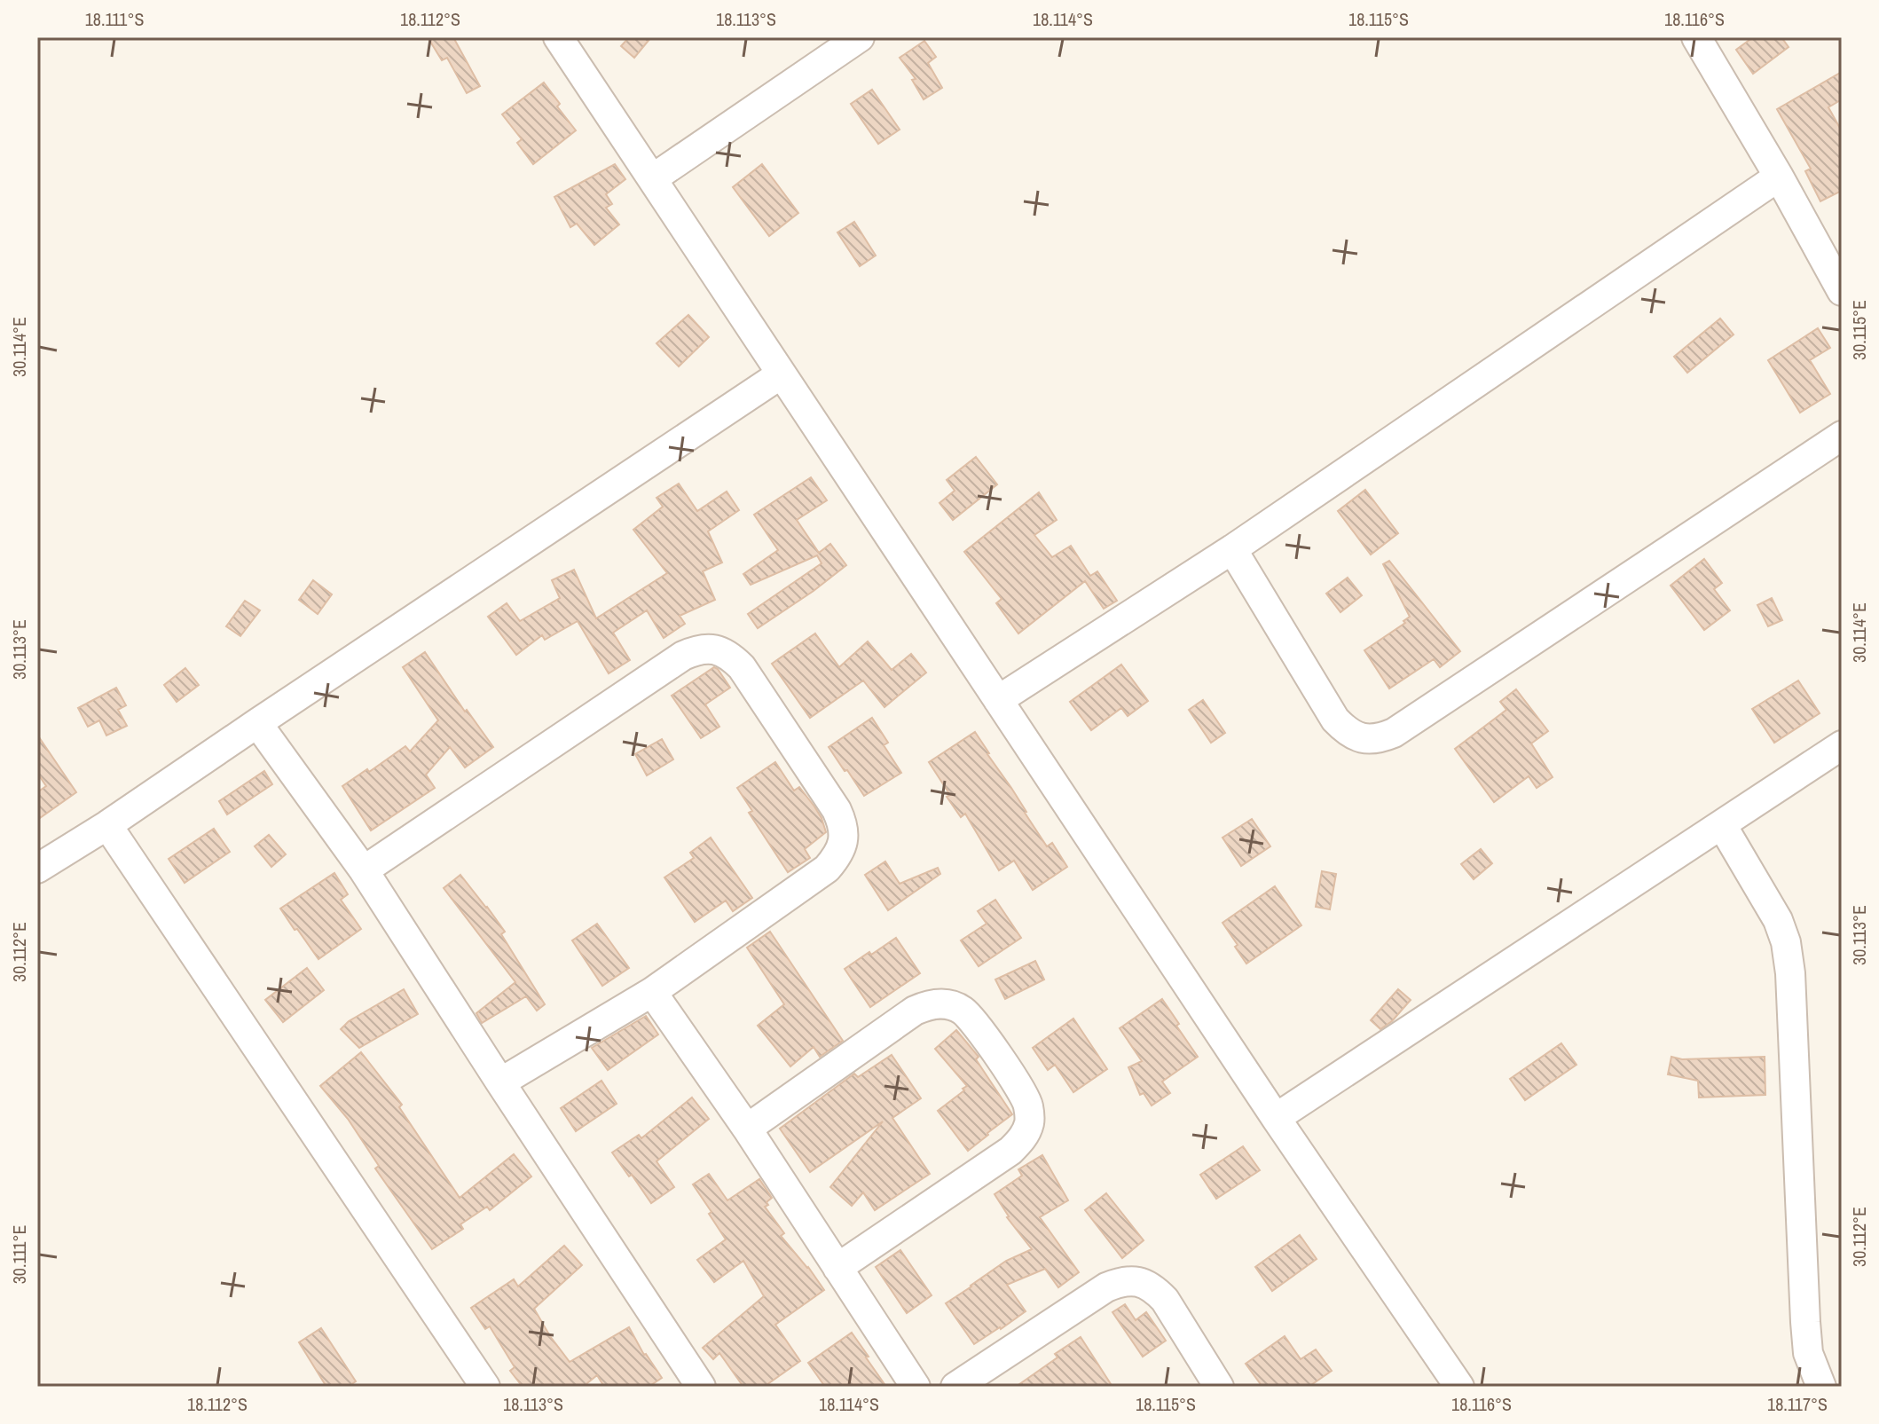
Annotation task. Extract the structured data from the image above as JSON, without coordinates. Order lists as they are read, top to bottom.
{
  "coordinates": [
    "18.111°S",
    "18.112°S",
    "18.113°S",
    "18.114°S",
    "18.115°S",
    "18.116°S",
    "30.115°E",
    "30.114°E",
    "30.113°E",
    "30.112°E",
    "30.111°E",
    "18.117°S"
  ]
}
